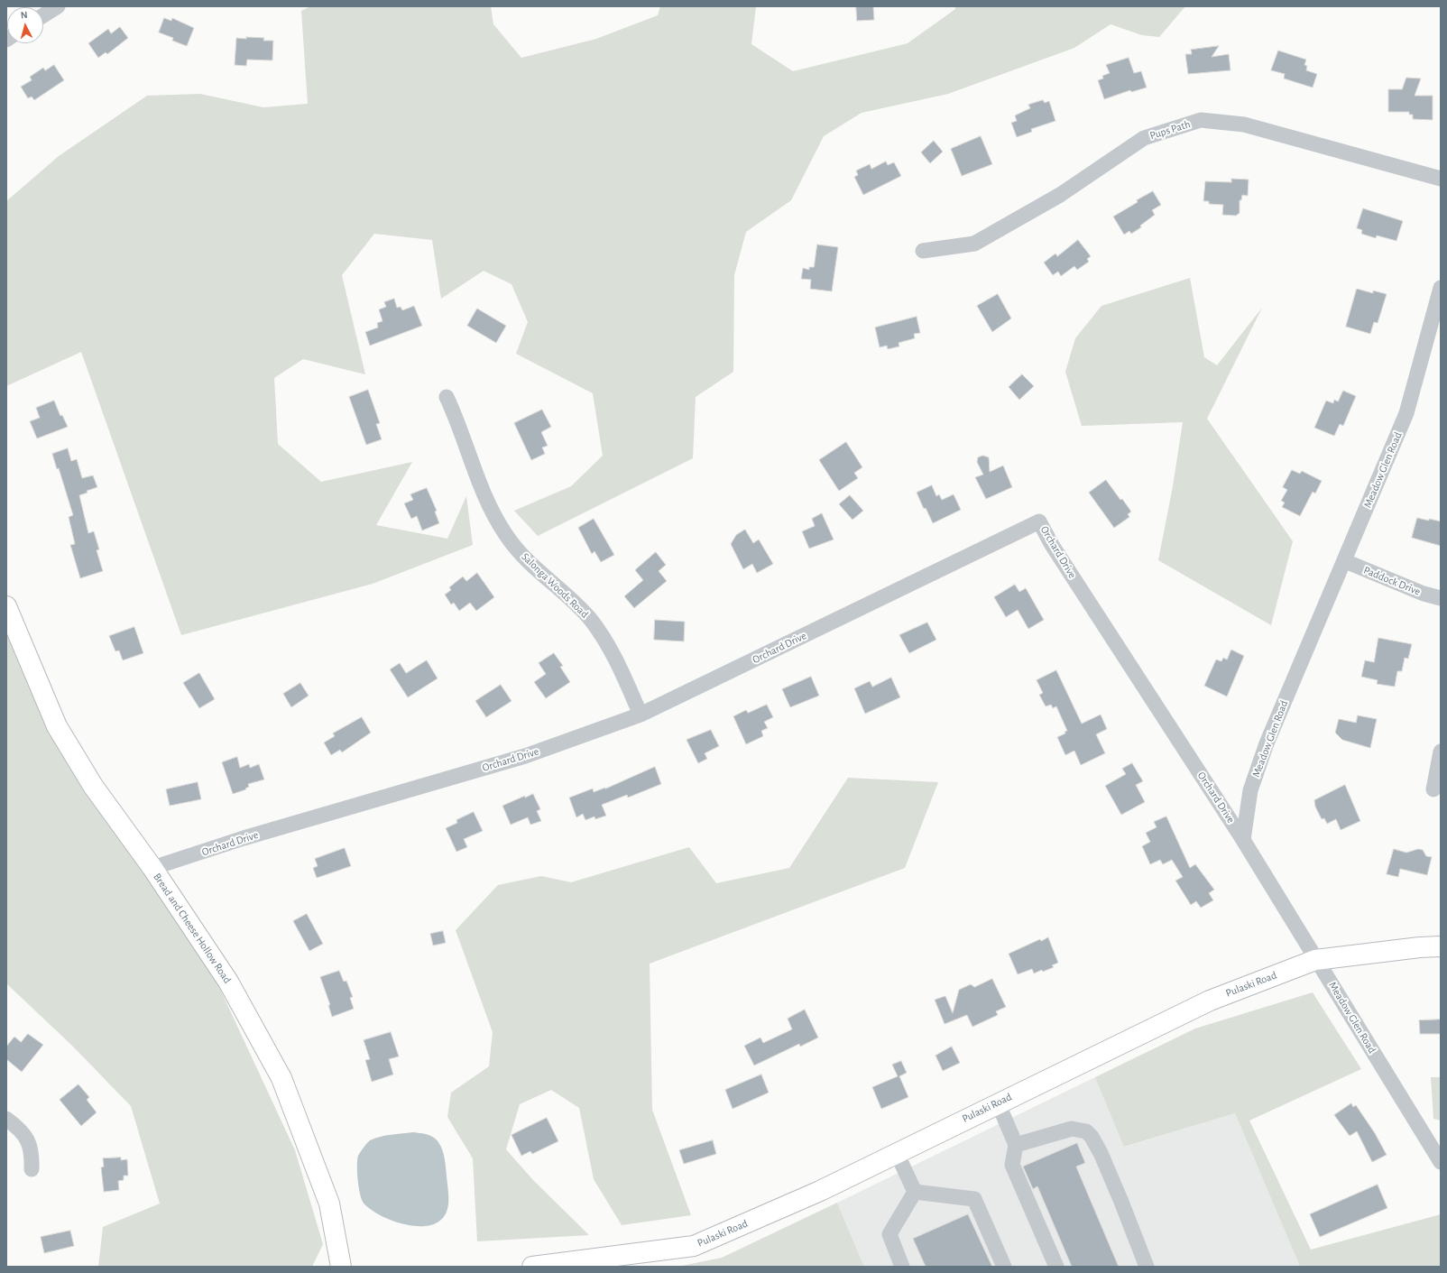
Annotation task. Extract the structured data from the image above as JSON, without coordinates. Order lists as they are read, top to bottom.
{
  "streets": {
    "main road": ["Bread and Cheese Hollow Road", "Pulaski Road"],
    "street": [
      "Pups Path",
      "Meadow Glen Road",
      "Orchard Drive",
      "Paddock Drive",
      "Salonga Woods Road"
    ]
  },
  "crossings": [
    ["Meadow Glen Road", "Orchard Drive"],
    ["Meadow Glen Road", "Paddock Drive"],
    ["Meadow Glen Road", "Pulaski Road"],
    ["Orchard Drive", "Salonga Woods Road"],
    ["Orchard Drive", "Bread and Cheese Hollow Road"]
  ],
  "north": "top"
}
